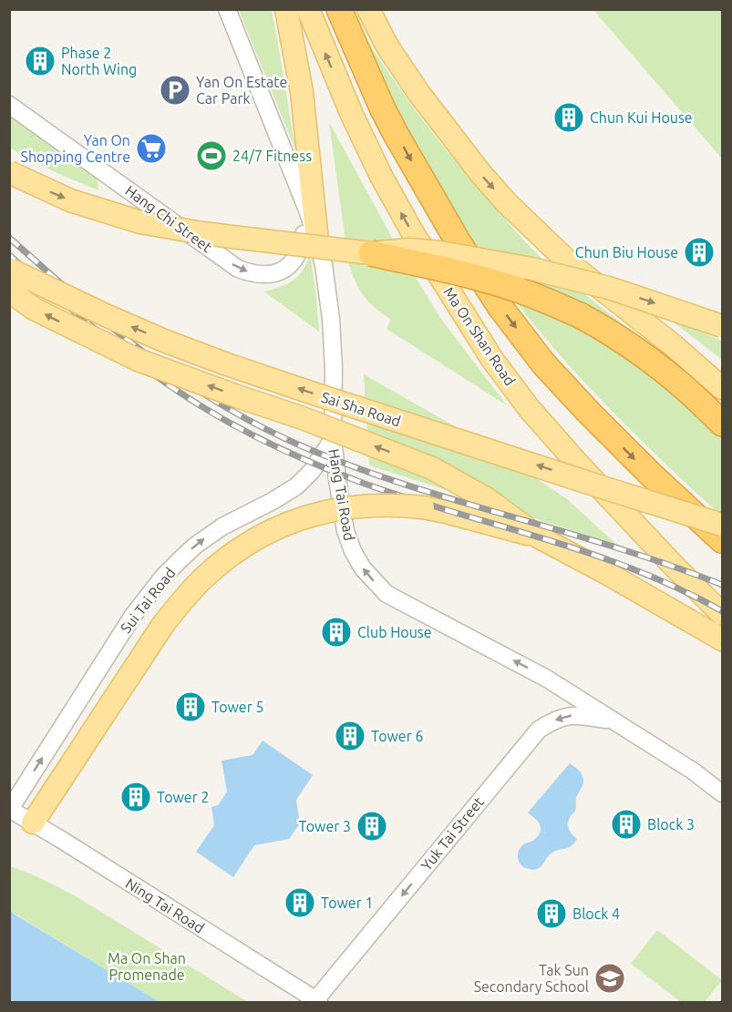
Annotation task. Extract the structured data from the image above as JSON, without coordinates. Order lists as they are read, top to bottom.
{
  "streets": {
    "main road": ["Ma On Shan Road", "Sai Sha Road"],
    "street": [
      "Hang Chi Street",
      "Hang Tai Road",
      "Sui Tai Road",
      "Yuk Tai Street",
      "Ning Tai Road"
    ]
  },
  "crossings": [
    ["Hang Chi Street", "Hang Tai Road"],
    ["Hang Tai Road", "Sui Tai Road"],
    ["Hang Tai Road", "Yuk Tai Street"],
    ["Sui Tai Road", "Ning Tai Road"],
    ["Yuk Tai Street", "Ning Tai Road"]
  ],
  "one_way": [
    "Hang Chi Street",
    "Hang Tai Road",
    "Sui Tai Road",
    "Yuk Tai Street"
  ],
  "parks": ["Ma On Shan Promenade"],
  "places": {
    "building": [
      "Phase 2 North Wing",
      "Chun Kui House",
      "Chun Biu House",
      "Club House",
      "Tower 5",
      "Tower 6",
      "Tower 2",
      "Block 3",
      "Tower 3",
      "Tower 1",
      "Block 4"
    ],
    "parking": ["Yan On Estate Car Park"],
    "supermarket": ["Yan On Shopping Centre"],
    "sports": ["24/7 Fitness"],
    "school or university": ["Tak Sun Secondary School"]
  }
}
